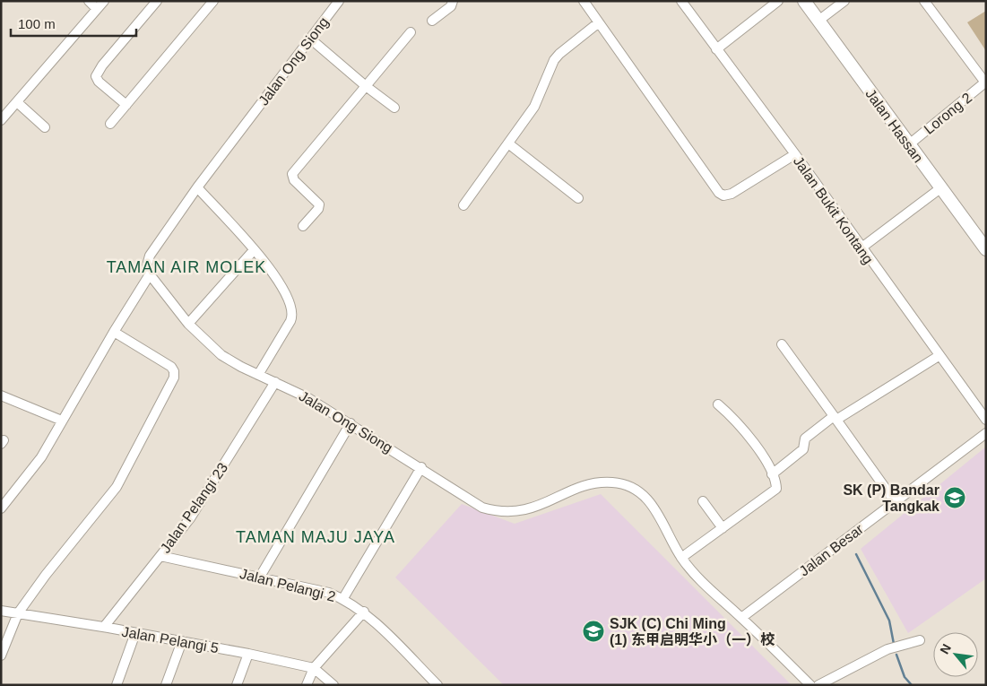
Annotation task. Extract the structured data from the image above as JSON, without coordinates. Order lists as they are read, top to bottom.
{
  "streets": {
    "street": [
      "Jalan Ong Siong",
      "Lorong 2",
      "Jalan Hassan",
      "Jalan Bukit Kontang",
      "Jalan Pelangi 23",
      "Jalan Besar",
      "Jalan Pelangi 2",
      "Jalan Pelangi 5"
    ]
  },
  "crossings": [
    ["Jalan Ong Siong", "Jalan Pelangi 23"],
    ["Jalan Ong Siong", "Jalan Besar"],
    ["Lorong 2", "Jalan Hassan"],
    ["Jalan Pelangi 23", "Jalan Pelangi 2"],
    ["Jalan Pelangi 23", "Jalan Pelangi 5"]
  ],
  "districts": ["TAMAN AIR MOLEK", "TAMAN MAJU JAYA"],
  "places": {
    "school or university": ["SK (P) Bandar Tangkak", "SJK (C) Chi Ming (1) 东甲启明华小（一）校"]
  },
  "scale_bar": "100 m",
  "north": "top left"
}
